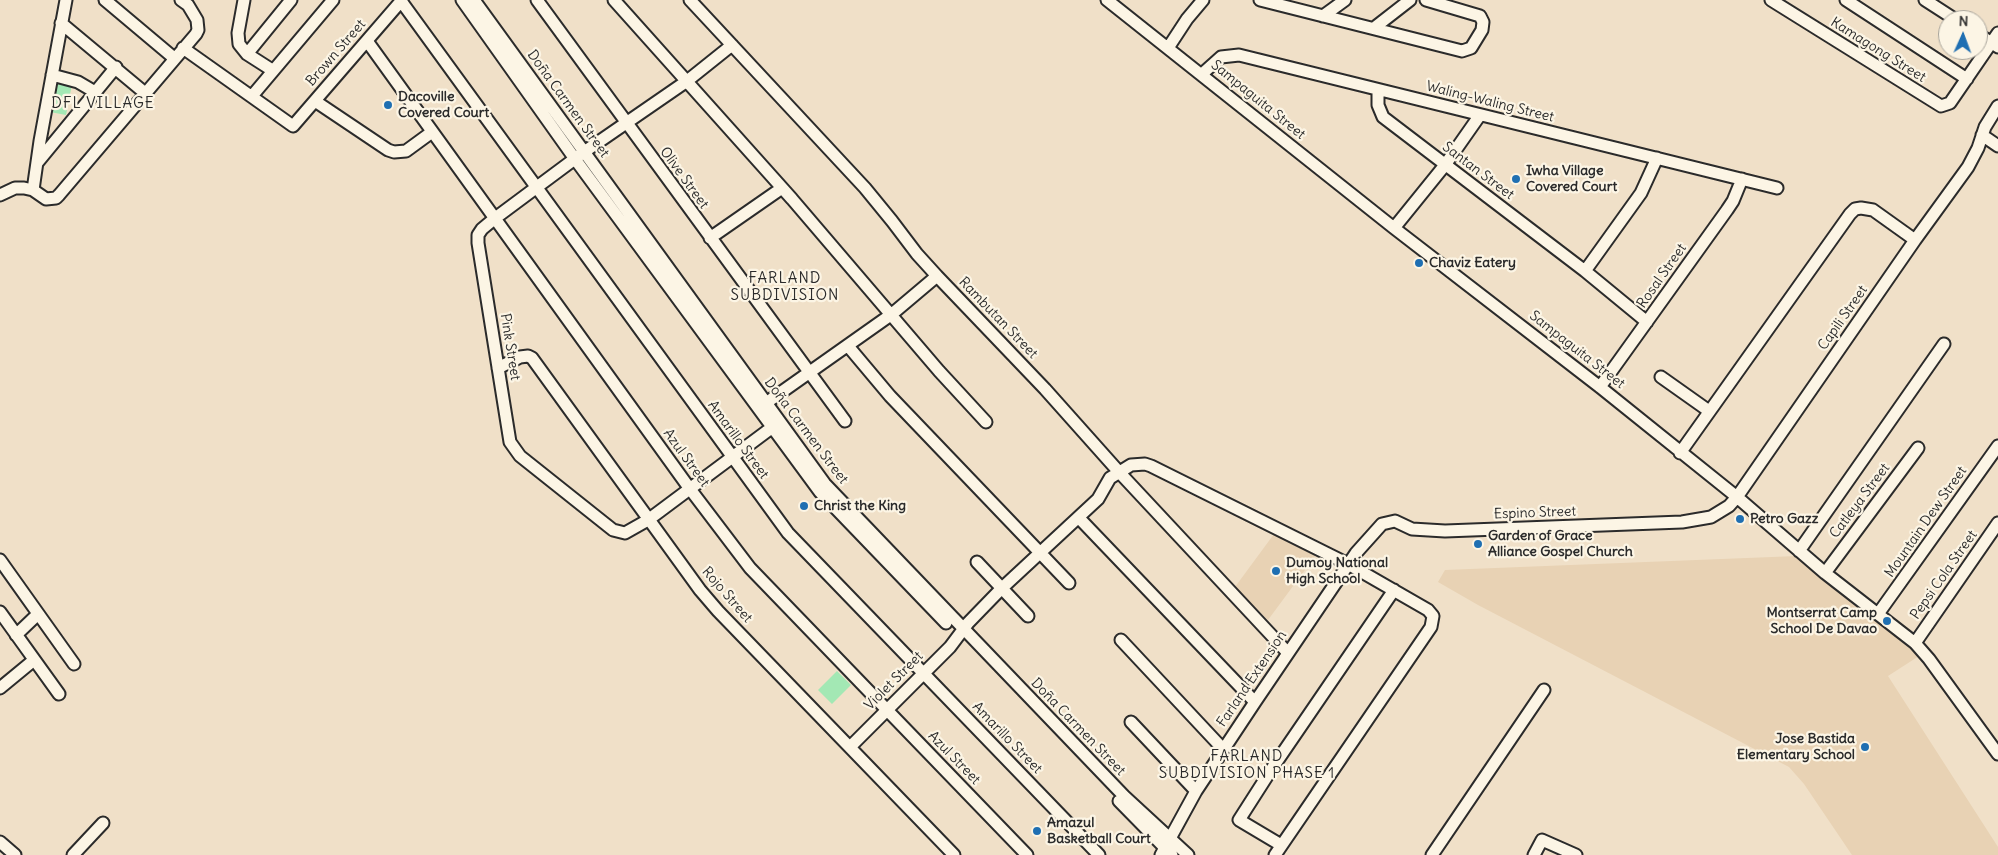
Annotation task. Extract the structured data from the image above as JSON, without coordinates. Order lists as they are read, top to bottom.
{
  "streets": {
    "street": [
      "Kamagong Street",
      "Brown Street",
      "Sampaguita Street",
      "Waling-Waling Street",
      "Doña Carmen Street",
      "Santan Street",
      "Olive Street",
      "Rosal Street",
      "Rambutan Street",
      "Capili Street",
      "Pink Street",
      "Amarillo Street",
      "Azul Street",
      "Catleya Street",
      "Espino Street",
      "Mountain Dew Street",
      "Pepsi Cola Street",
      "Rojo Street",
      "Farland Extension",
      "Violet Street"
    ]
  },
  "crossings": [
    ["Brown Street", "Amarillo Street"],
    ["Brown Street", "Azul Street"],
    ["Sampaguita Street", "Waling-Waling Street"],
    ["Sampaguita Street", "Rosal Street"],
    ["Sampaguita Street", "Capili Street"],
    ["Sampaguita Street", "Catleya Street"],
    ["Sampaguita Street", "Espino Street"],
    ["Sampaguita Street", "Mountain Dew Street"],
    ["Sampaguita Street", "Pepsi Cola Street"],
    ["Waling-Waling Street", "Santan Street"],
    ["Waling-Waling Street", "Rosal Street"],
    ["Doña Carmen Street", "Pink Street"],
    ["Doña Carmen Street", "Farland Extension"],
    ["Doña Carmen Street", "Violet Street"],
    ["Santan Street", "Rosal Street"],
    ["Olive Street", "Pink Street"],
    ["Rambutan Street", "Pink Street"],
    ["Rambutan Street", "Farland Extension"],
    ["Rambutan Street", "Violet Street"],
    ["Capili Street", "Espino Street"],
    ["Pink Street", "Amarillo Street"],
    ["Pink Street", "Azul Street"],
    ["Pink Street", "Rojo Street"],
    ["Amarillo Street", "Violet Street"],
    ["Azul Street", "Violet Street"],
    ["Espino Street", "Farland Extension"],
    ["Rojo Street", "Violet Street"]
  ],
  "districts": ["DFL VILLAGE", "FARLAND SUBDIVISION", "FARLAND SUBDIVISION PHASE 1"],
  "places": [
    "Dacoville Covered Court",
    "Iwha Village Covered Court",
    "Chaviz Eatery",
    "Christ the King",
    "Petro Gazz",
    "Garden of Grace Alliance Gospel Church",
    "Dumoy National High School",
    "Montserrat Camp School De Davao",
    "Jose Bastida Elementary School",
    "Amazul Basketball Court"
  ],
  "north": "top"
}
